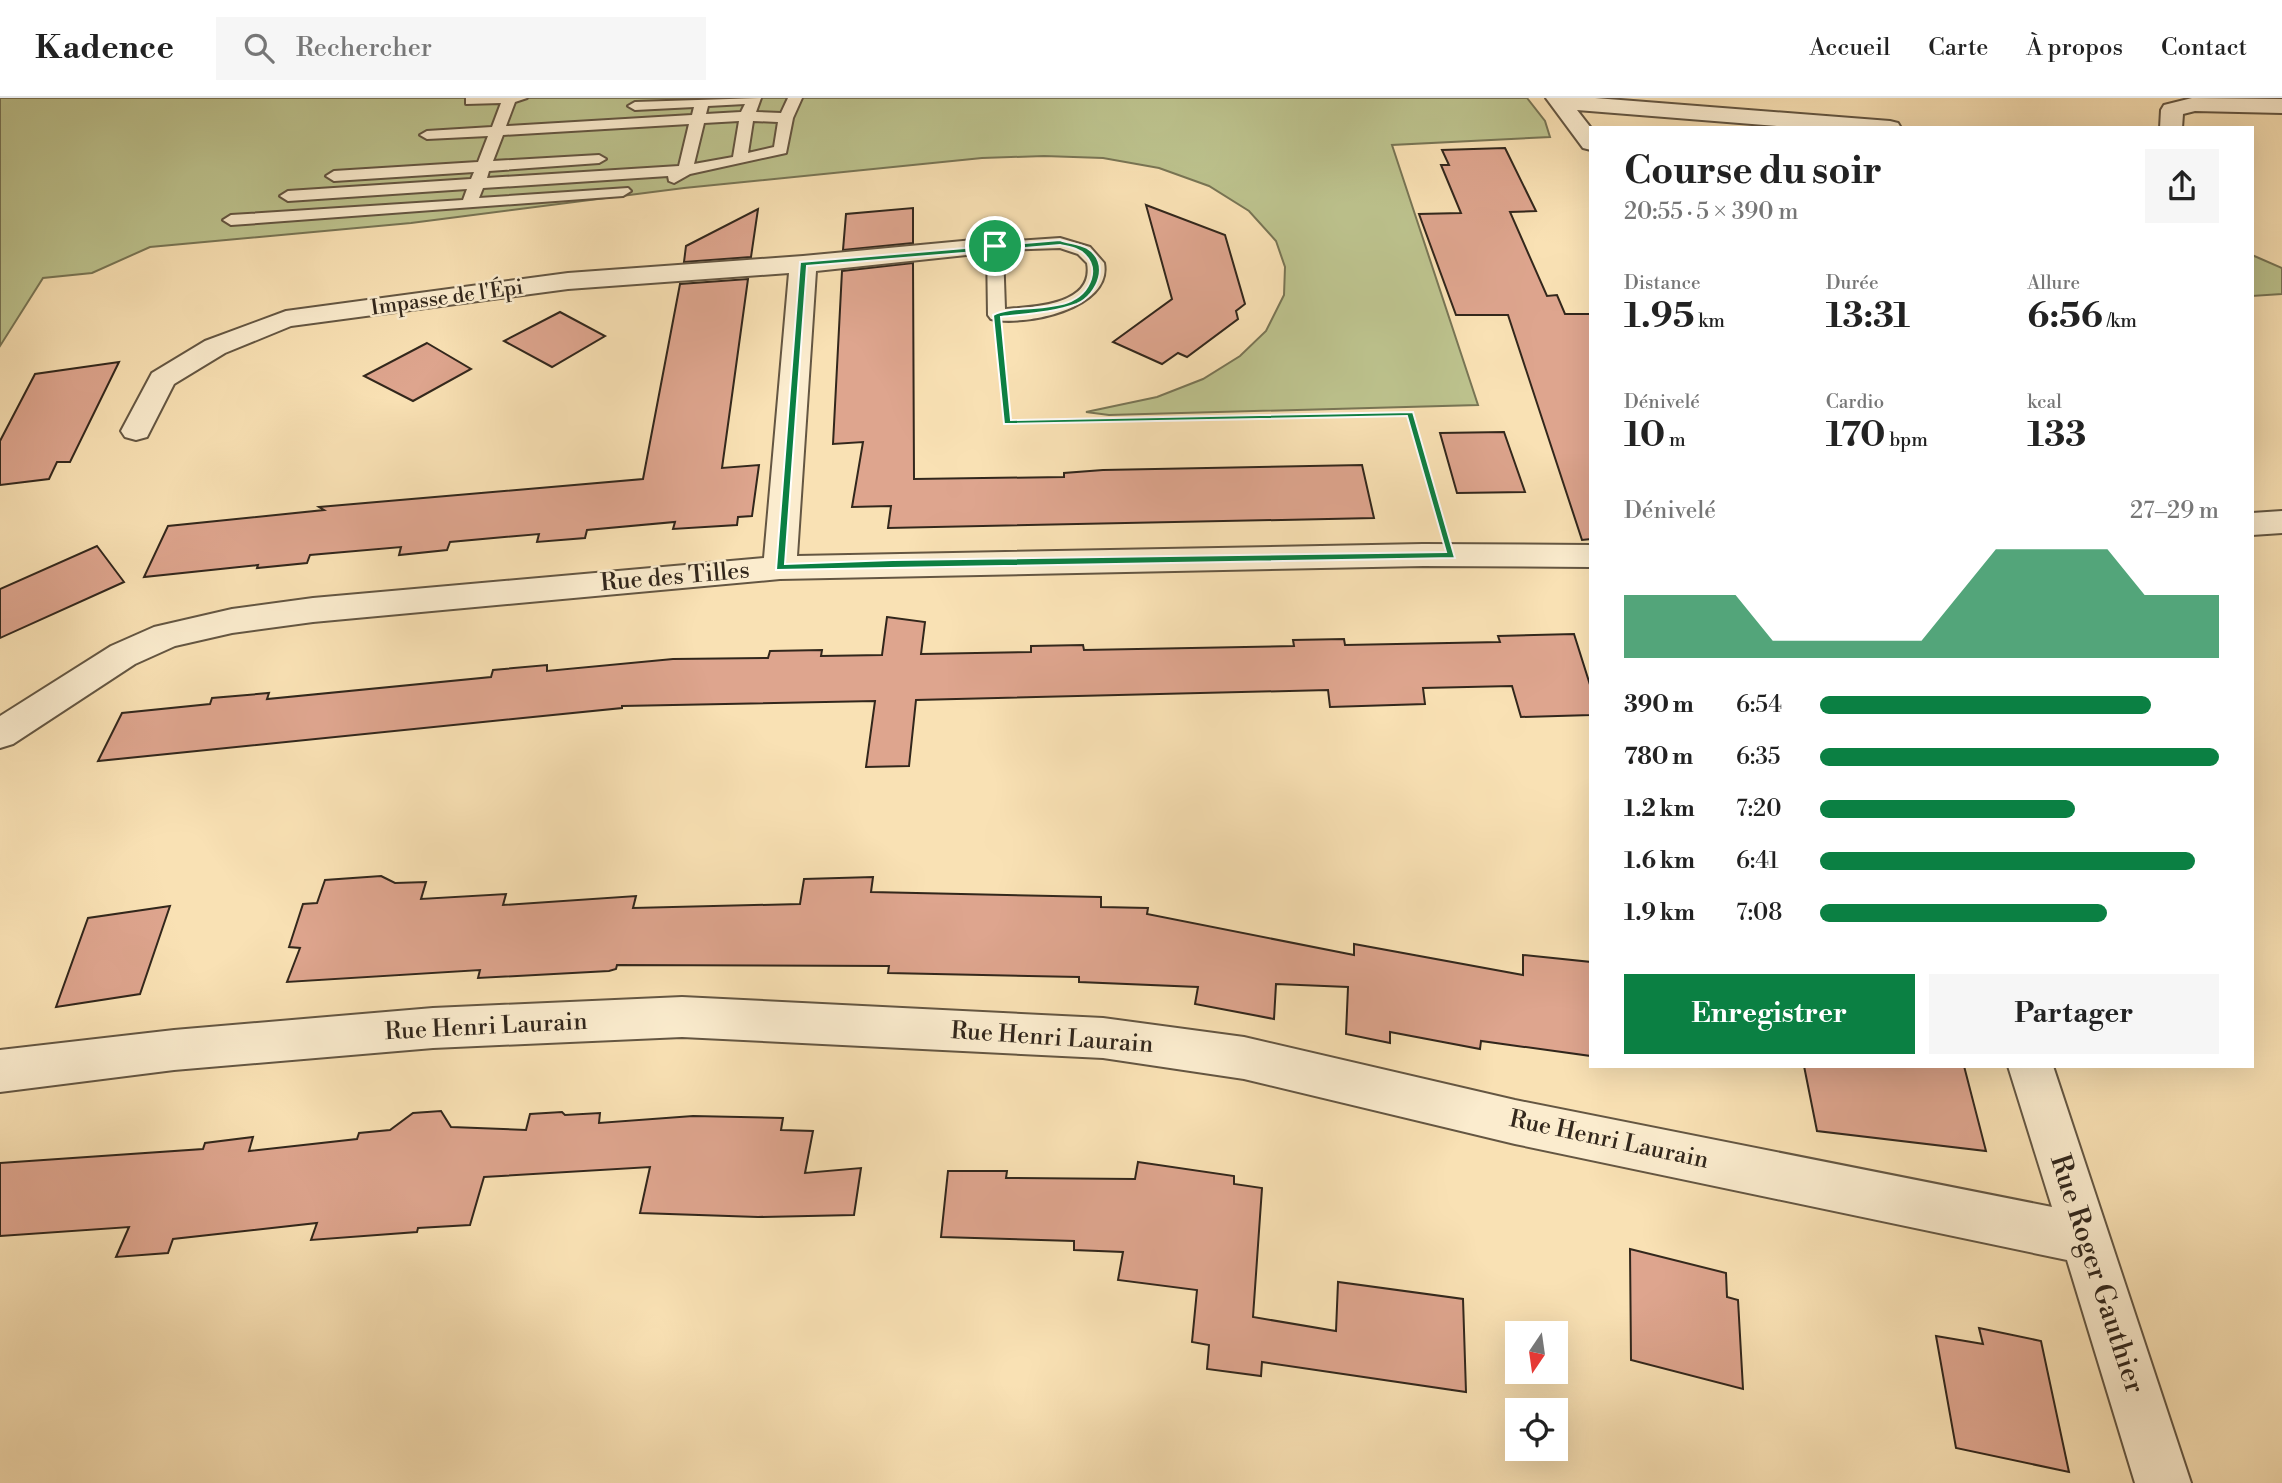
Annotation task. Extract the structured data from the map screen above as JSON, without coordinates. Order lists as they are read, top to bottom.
{
  "streets": {
    "street": [
      "Impasse de l'Épi",
      "Rue des Tilles",
      "Rue Henri Laurain",
      "Rue Roger Gauthier"
    ]
  },
  "crossings": [
    ["Rue Henri Laurain", "Rue Roger Gauthier"]
  ],
  "north": "bottom",
  "page": {
    "header": "Kadence",
    "search": "Rechercher",
    "nav": [
      "Accueil",
      "Carte",
      "À propos",
      "Contact"
    ],
    "heading": ["Course du soir", "20:55 · 5 × 390 m"],
    "stats": [
      ["Distance", "1.95 km"],
      ["Durée", "13:31"],
      ["Allure", "6:56 /km"],
      ["Dénivelé", "10 m"],
      ["Cardio", "170 bpm"],
      ["kcal", "133"]
    ],
    "chart": ["Dénivelé", "27–29 m"],
    "list": [
      {
        "name": "390 m",
        "note": "6:54"
      },
      {
        "name": "780 m",
        "note": "6:35"
      },
      {
        "name": "1.2 km",
        "note": "7:20"
      },
      {
        "name": "1.6 km",
        "note": "6:41"
      },
      {
        "name": "1.9 km",
        "note": "7:08"
      }
    ],
    "buttons": ["Enregistrer", "Partager"]
  }
}
